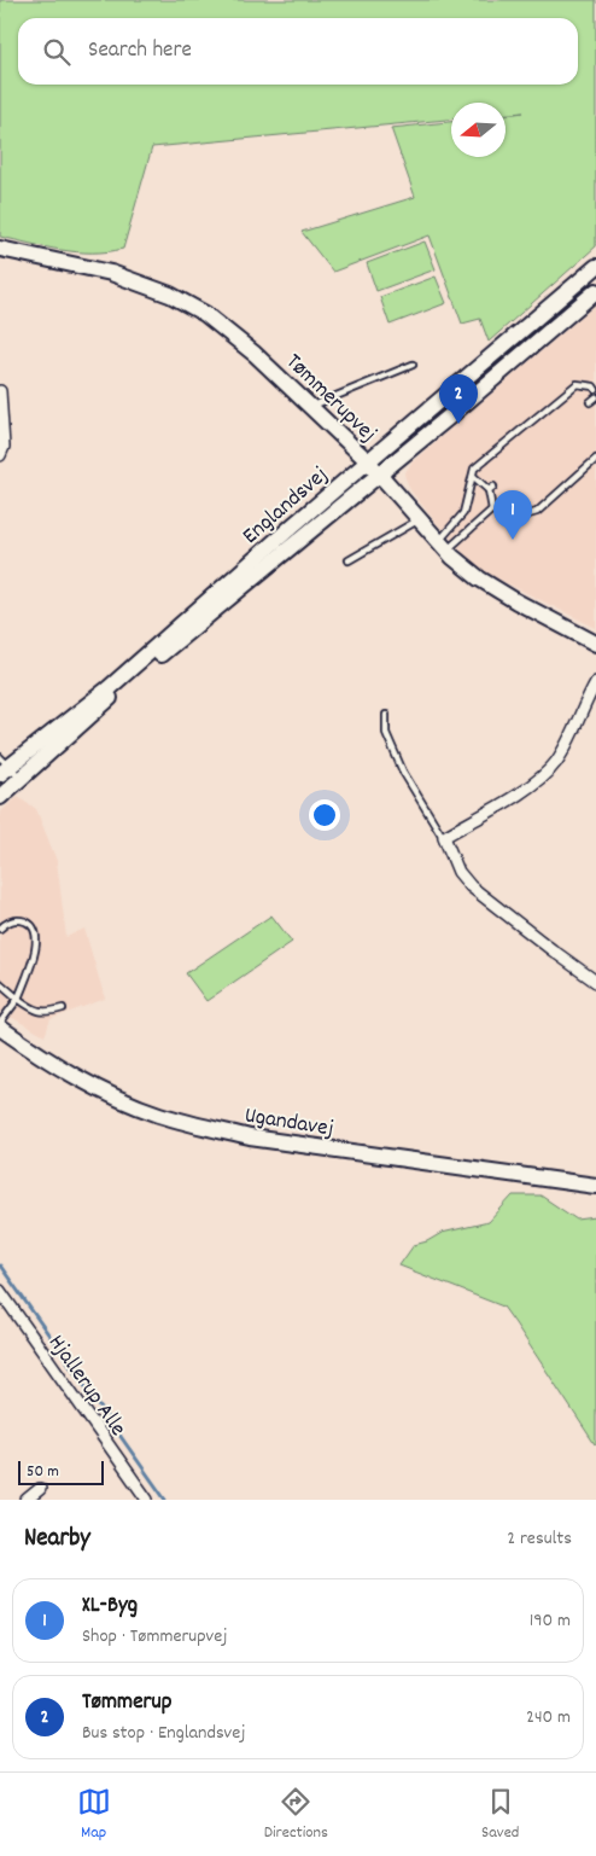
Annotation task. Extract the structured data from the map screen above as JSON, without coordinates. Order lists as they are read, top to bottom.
{
  "streets": {
    "main road": ["Tømmerupvej", "Englandsvej", "Ugandavej"],
    "street": ["Hjallerup Alle"]
  },
  "crossings": [
    ["Tømmerupvej", "Englandsvej"]
  ],
  "scale_bar": "50 m",
  "north": "left",
  "page": {
    "search": "Search here",
    "pins": ["2", "1"],
    "scale": "50 m",
    "heading": ["Nearby", "2 results"],
    "list": [
      {
        "mark": "1",
        "name": "XL-Byg",
        "note": "Shop · Tømmerupvej",
        "value": "190 m"
      },
      {
        "mark": "2",
        "name": "Tømmerup",
        "note": "Bus stop · Englandsvej",
        "value": "240 m"
      }
    ],
    "nav": ["Map", "Directions", "Saved"]
  }
}
